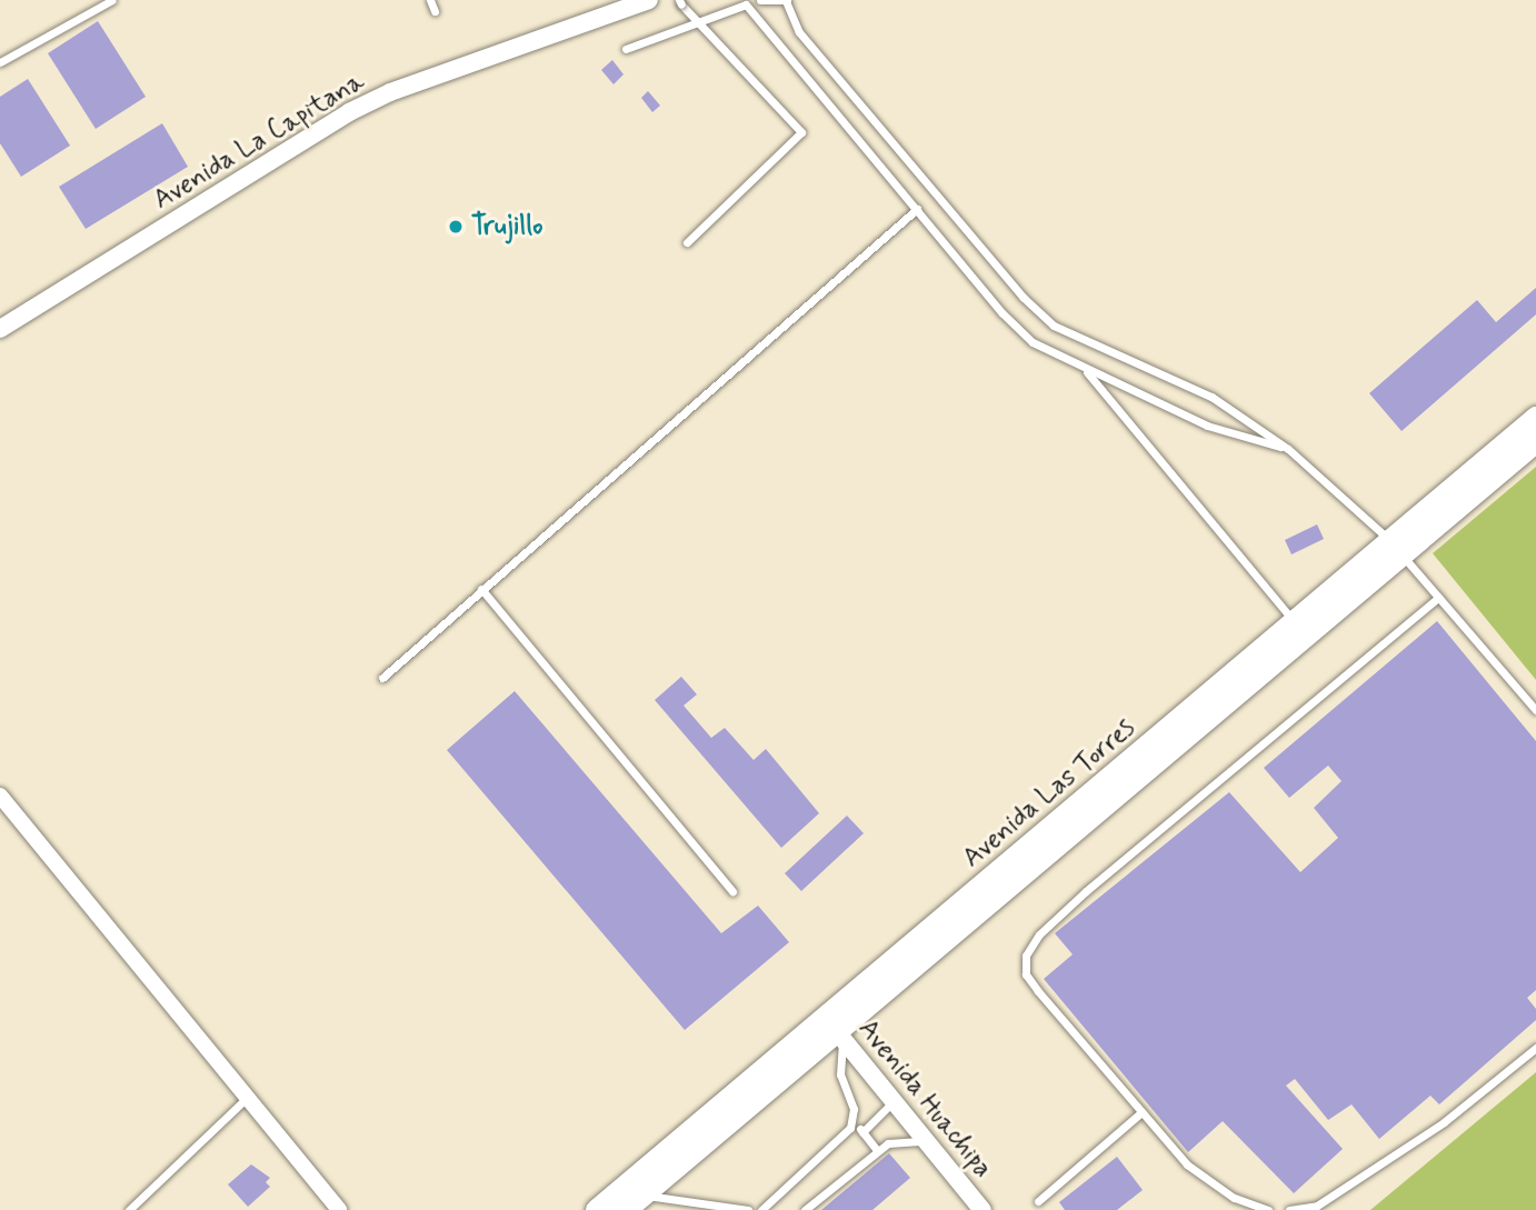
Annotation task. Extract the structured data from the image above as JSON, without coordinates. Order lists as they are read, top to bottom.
{
  "streets": {
    "main road": ["Avenida Las Torres"],
    "street": ["Avenida La Capitana", "Avenida Huachipa"]
  },
  "crossings": [
    ["Avenida Las Torres", "Avenida Huachipa"]
  ],
  "places": ["Trujillo"]
}
